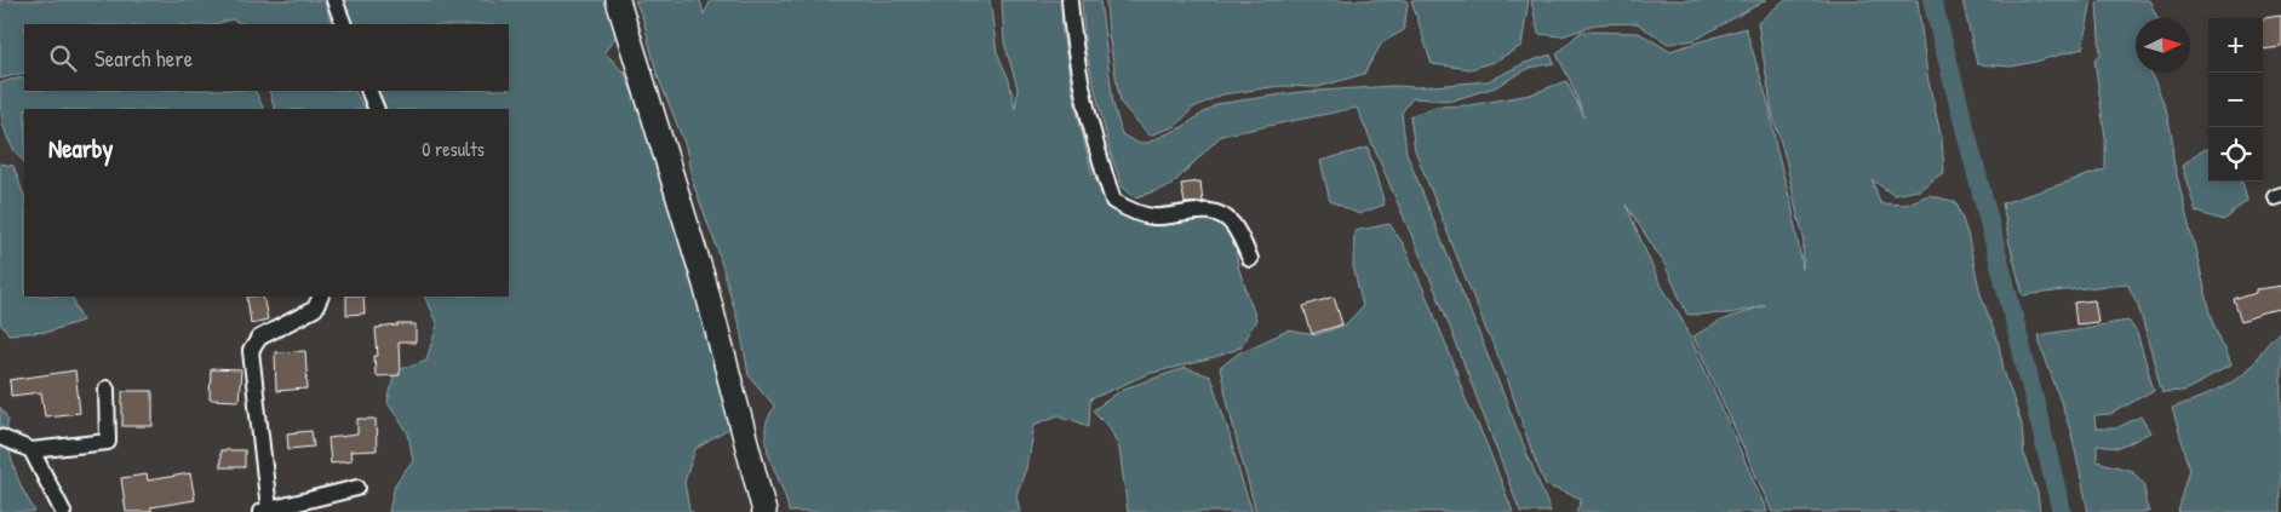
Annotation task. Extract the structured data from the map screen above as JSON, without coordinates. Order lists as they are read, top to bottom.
{
  "north": "right",
  "page": {
    "map_buttons": ["+", "−"],
    "search": "Search here",
    "heading": ["Nearby", "0 results"]
  }
}
